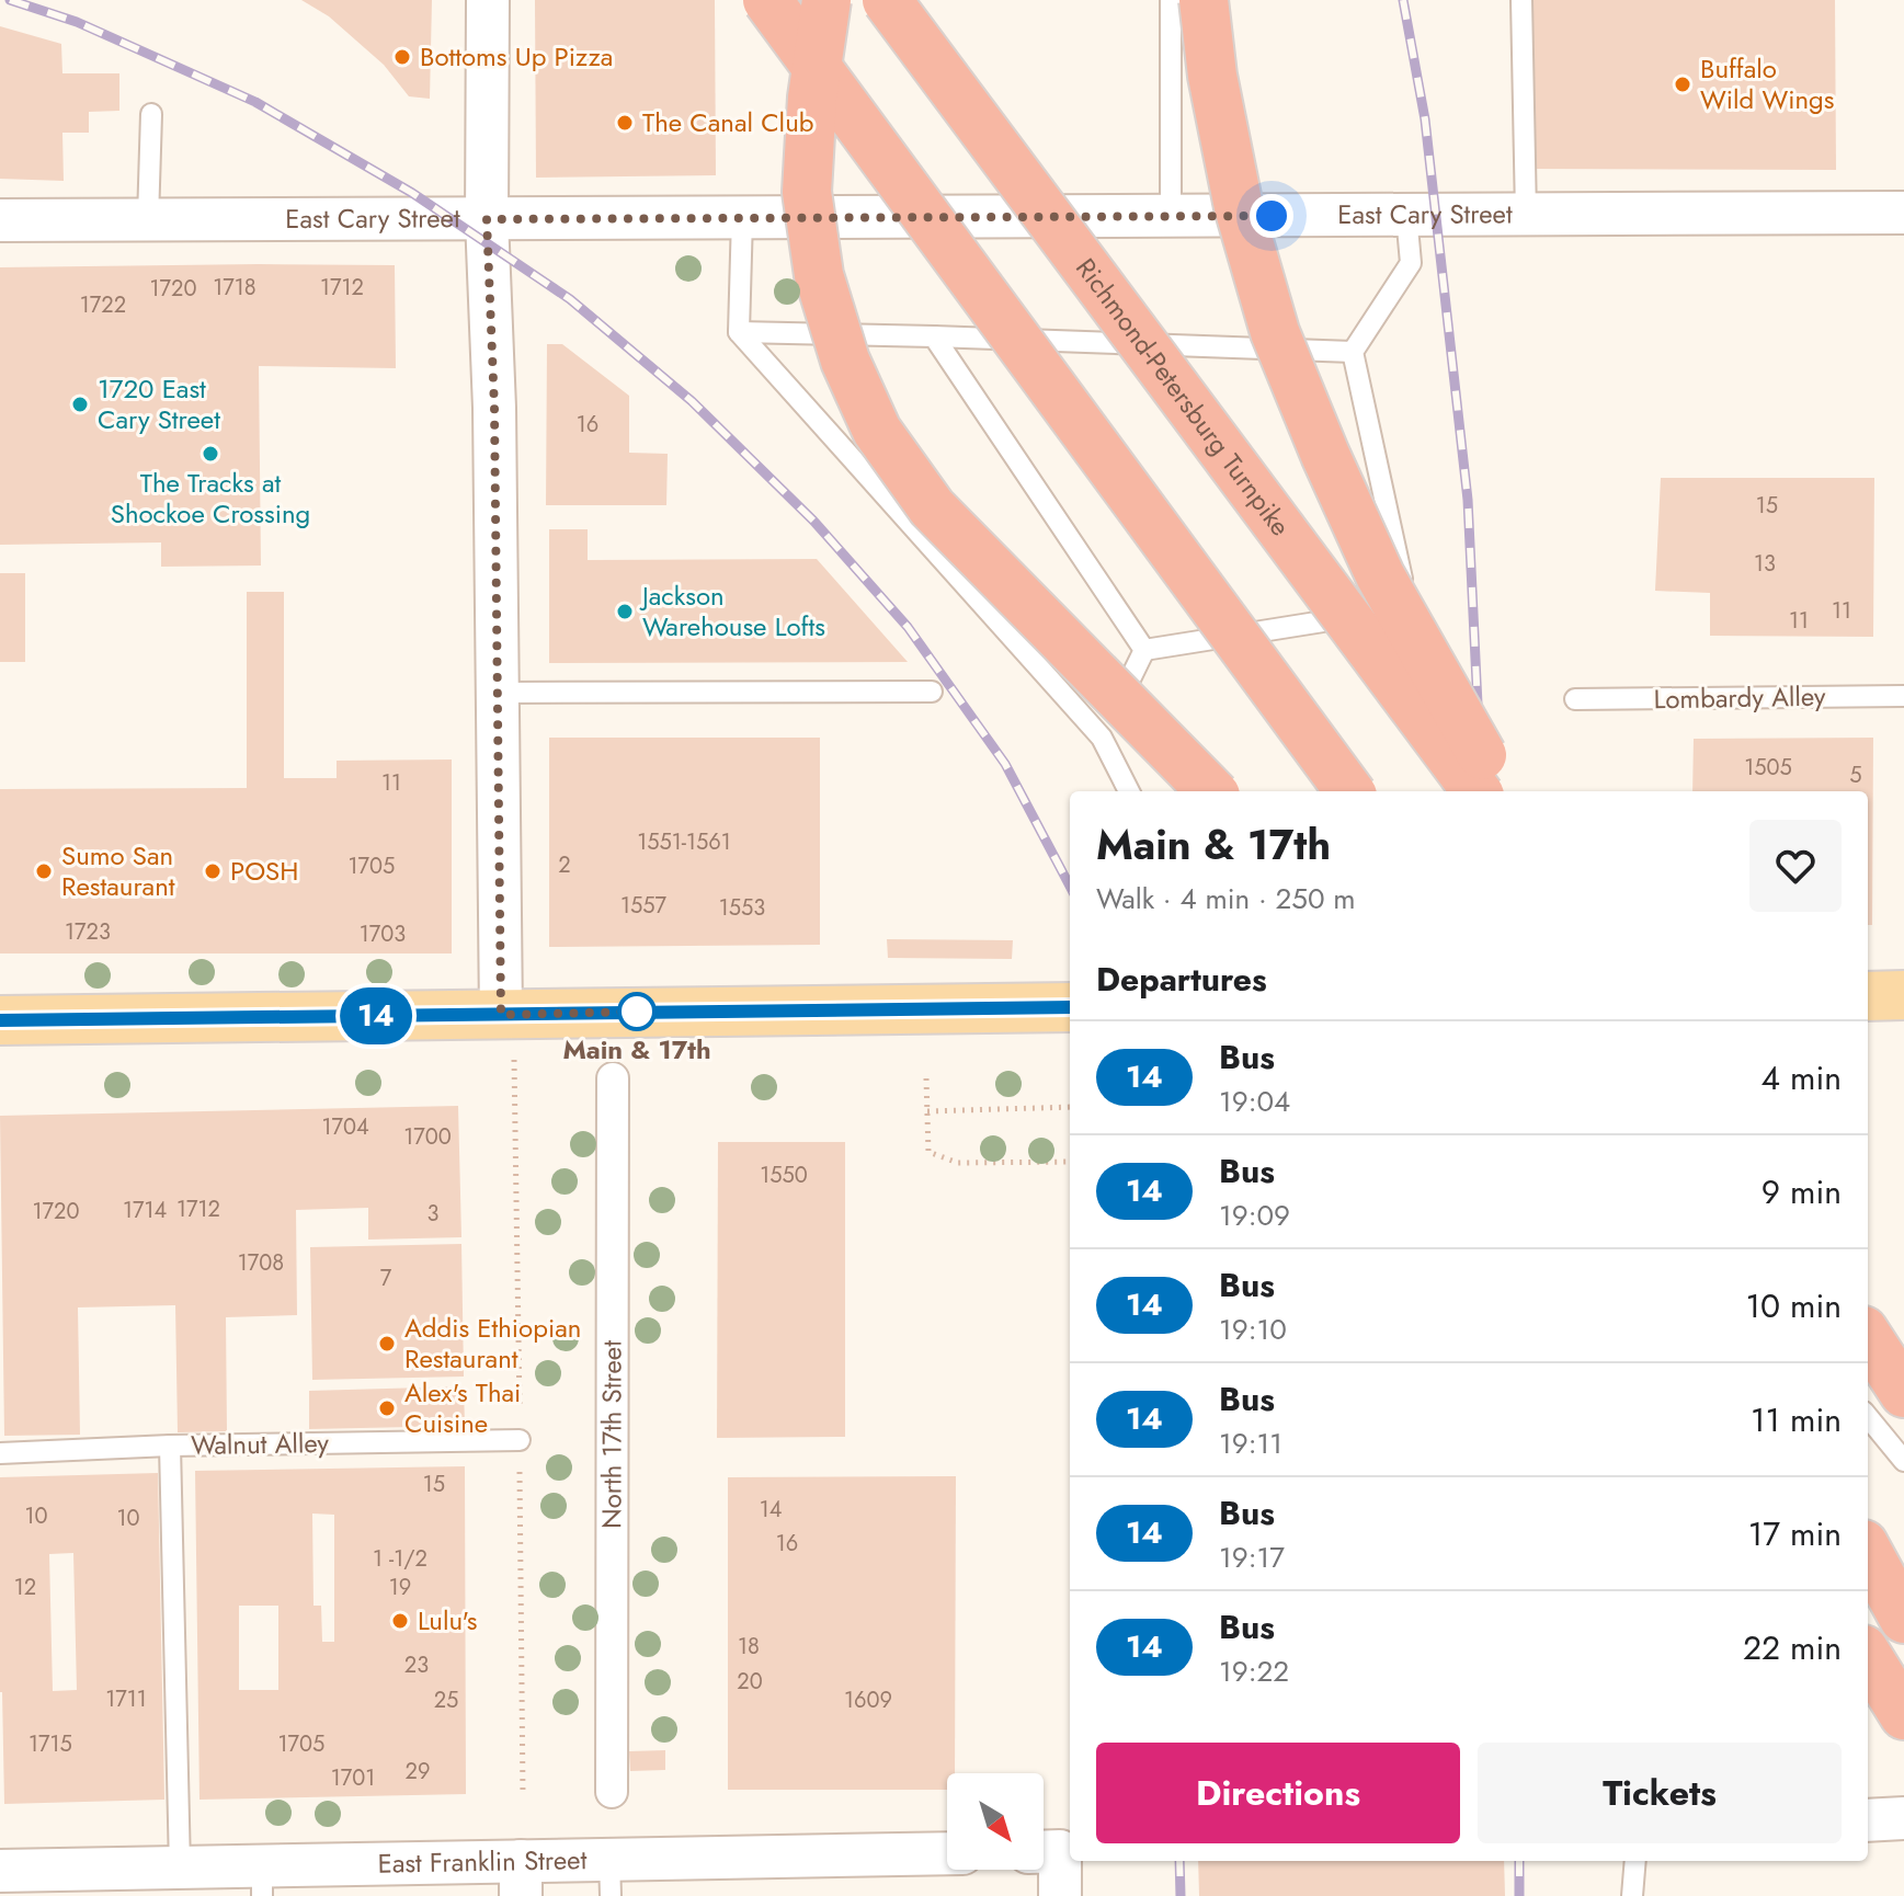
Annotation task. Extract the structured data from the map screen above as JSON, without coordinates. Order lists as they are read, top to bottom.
{
  "streets": {
    "highway": ["Richmond-Petersburg Turnpike"],
    "street": ["East Cary Street", "North 17th Street", "East Franklin Street"],
    "lane": ["Lombardy Alley", "Walnut Alley"]
  },
  "places": [
    "Bottoms Up Pizza",
    "Buffalo Wild Wings",
    "The Canal Club",
    "1720 East Cary Street",
    "The Tracks at Shockoe Crossing",
    "Jackson Warehouse Lofts",
    "Sumo San Restaurant",
    "POSH",
    "Main & 17th",
    "Addis Ethiopian Restaurant",
    "Alex's Thai Cuisine",
    "Lulu's"
  ],
  "lines": ["bus line 14"],
  "house_numbers": [
    "1718",
    "1712",
    "1720",
    "1722",
    "16",
    "15",
    "13",
    "11",
    "11",
    "1505",
    "5",
    "11",
    "1551-1561",
    "2",
    "1705",
    "1557",
    "1553",
    "1723",
    "1703",
    "1704",
    "1700",
    "1550",
    "1712",
    "1714",
    "1720",
    "3",
    "1708",
    "7",
    "15",
    "14",
    "10",
    "10",
    "16",
    "1 -1/2",
    "12",
    "19",
    "18",
    "23",
    "20",
    "1711",
    "25",
    "1609",
    "1715",
    "1705",
    "29",
    "1701"
  ],
  "north": "bottom right",
  "page": {
    "on_map": "14",
    "heading": [
      ["Main & 17th", "Walk · 4 min · 250 m"],
      "Departures"
    ],
    "list": [
      {
        "mark": "14",
        "name": "Bus",
        "note": "19:04",
        "value": "4 min"
      },
      {
        "mark": "14",
        "name": "Bus",
        "note": "19:09",
        "value": "9 min"
      },
      {
        "mark": "14",
        "name": "Bus",
        "note": "19:10",
        "value": "10 min"
      },
      {
        "mark": "14",
        "name": "Bus",
        "note": "19:11",
        "value": "11 min"
      },
      {
        "mark": "14",
        "name": "Bus",
        "note": "19:17",
        "value": "17 min"
      },
      {
        "mark": "14",
        "name": "Bus",
        "note": "19:22",
        "value": "22 min"
      }
    ],
    "buttons": ["Directions", "Tickets"]
  }
}
